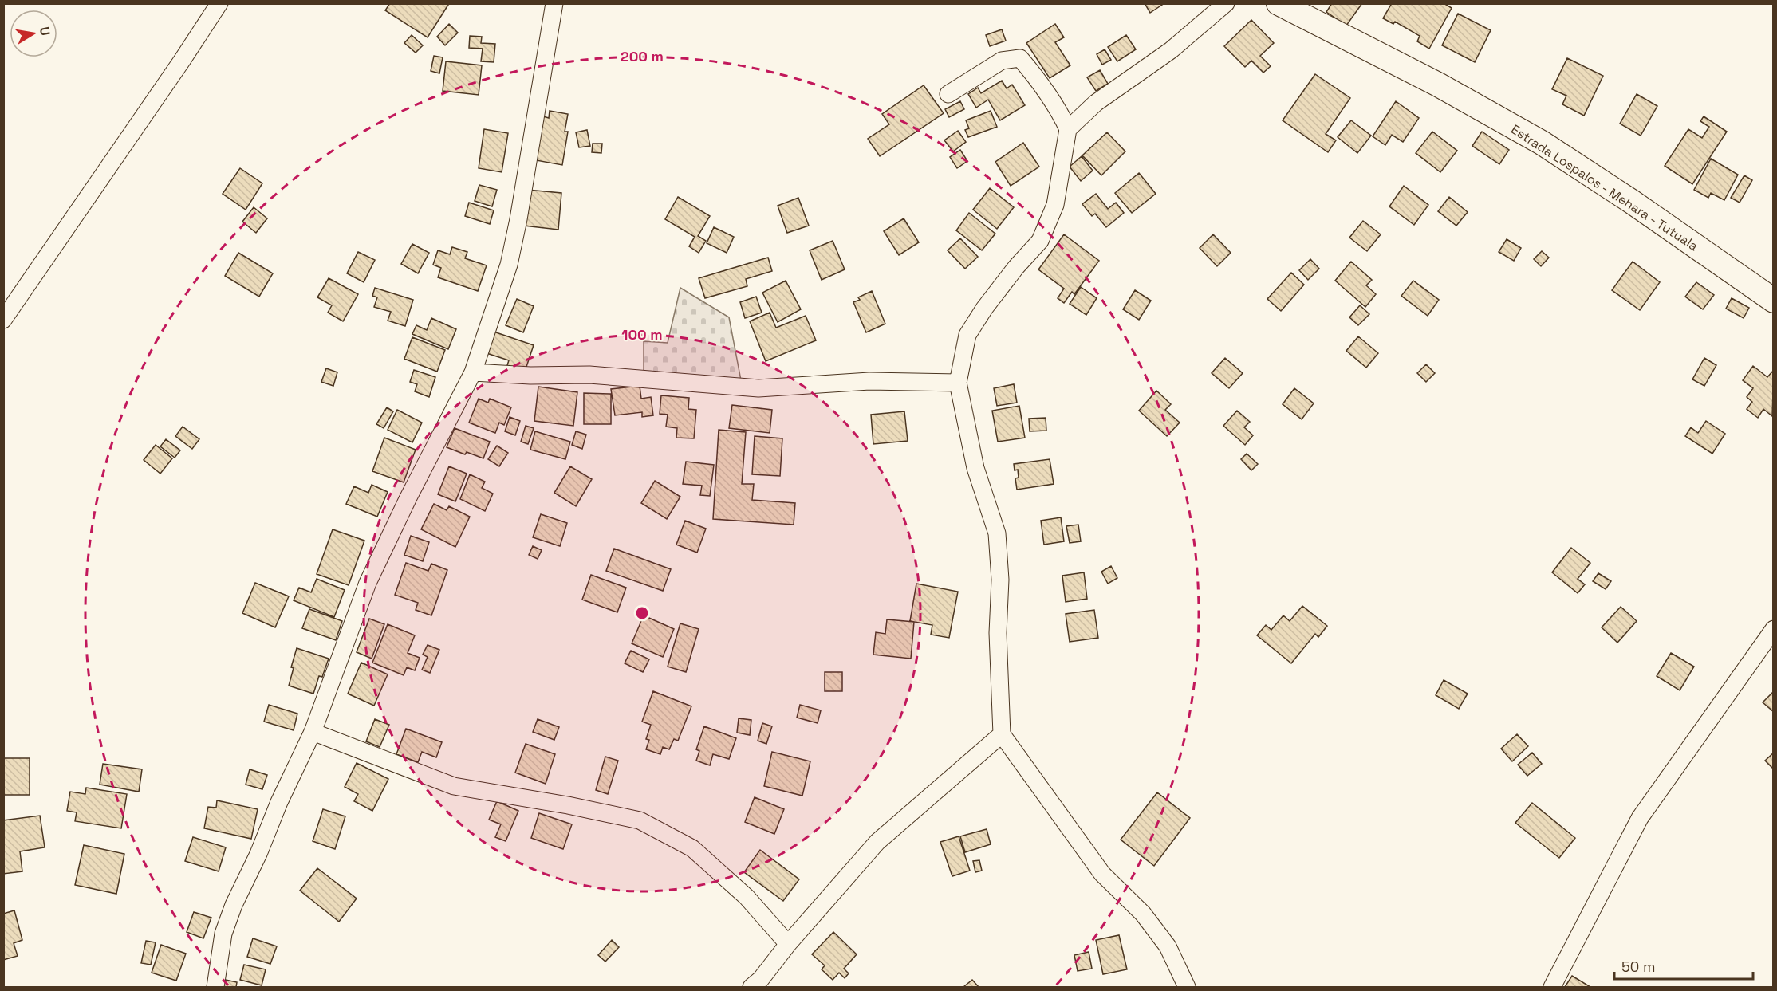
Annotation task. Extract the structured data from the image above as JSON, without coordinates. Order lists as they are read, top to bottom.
{
  "streets": {
    "main road": ["Estrada Lospalos - Mehara - Tutuala"]
  },
  "scale_bar": "50 m",
  "north": "right",
  "rings": ["200 m", "100 m"]
}
